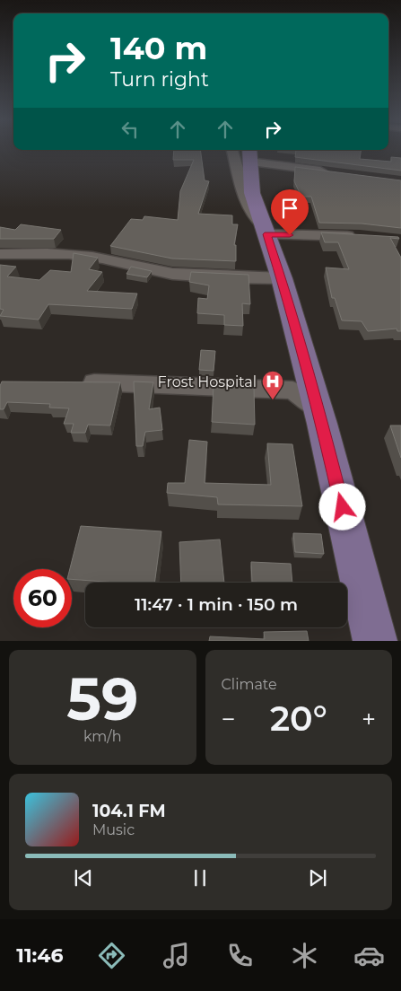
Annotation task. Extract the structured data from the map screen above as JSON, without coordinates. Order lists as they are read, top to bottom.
{
  "places": {
    "hospital": ["Frost Hospital"]
  },
  "page": {
    "turn": ["140 m", "Turn right"],
    "limit": "60",
    "trip": "11:47 · 1 min · 150 m",
    "tile": [
      ["59", "km/h"],
      "Climate"
    ],
    "heat": ["−", "20°", "+"],
    "song": ["104.1 FM", "Music"],
    "tabs": "11:46"
  }
}
